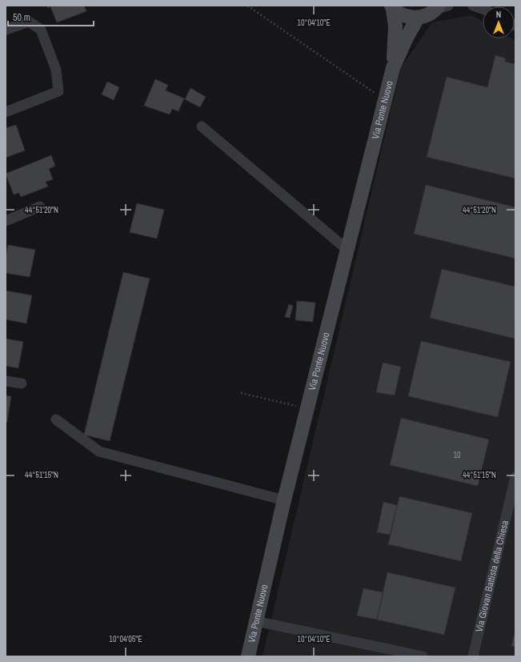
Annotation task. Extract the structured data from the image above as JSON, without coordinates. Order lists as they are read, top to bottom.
{
  "streets": {
    "street": ["Via Ponte Nuovo", "Via Giovan Battista della Chiesa"]
  },
  "house_numbers": ["10"],
  "scale_bar": "50 m",
  "north": "top",
  "coordinates": [
    "10°04'10\"E",
    "44°51'20\"N",
    "44°51'15\"N",
    "10°04'05\"E"
  ]
}
